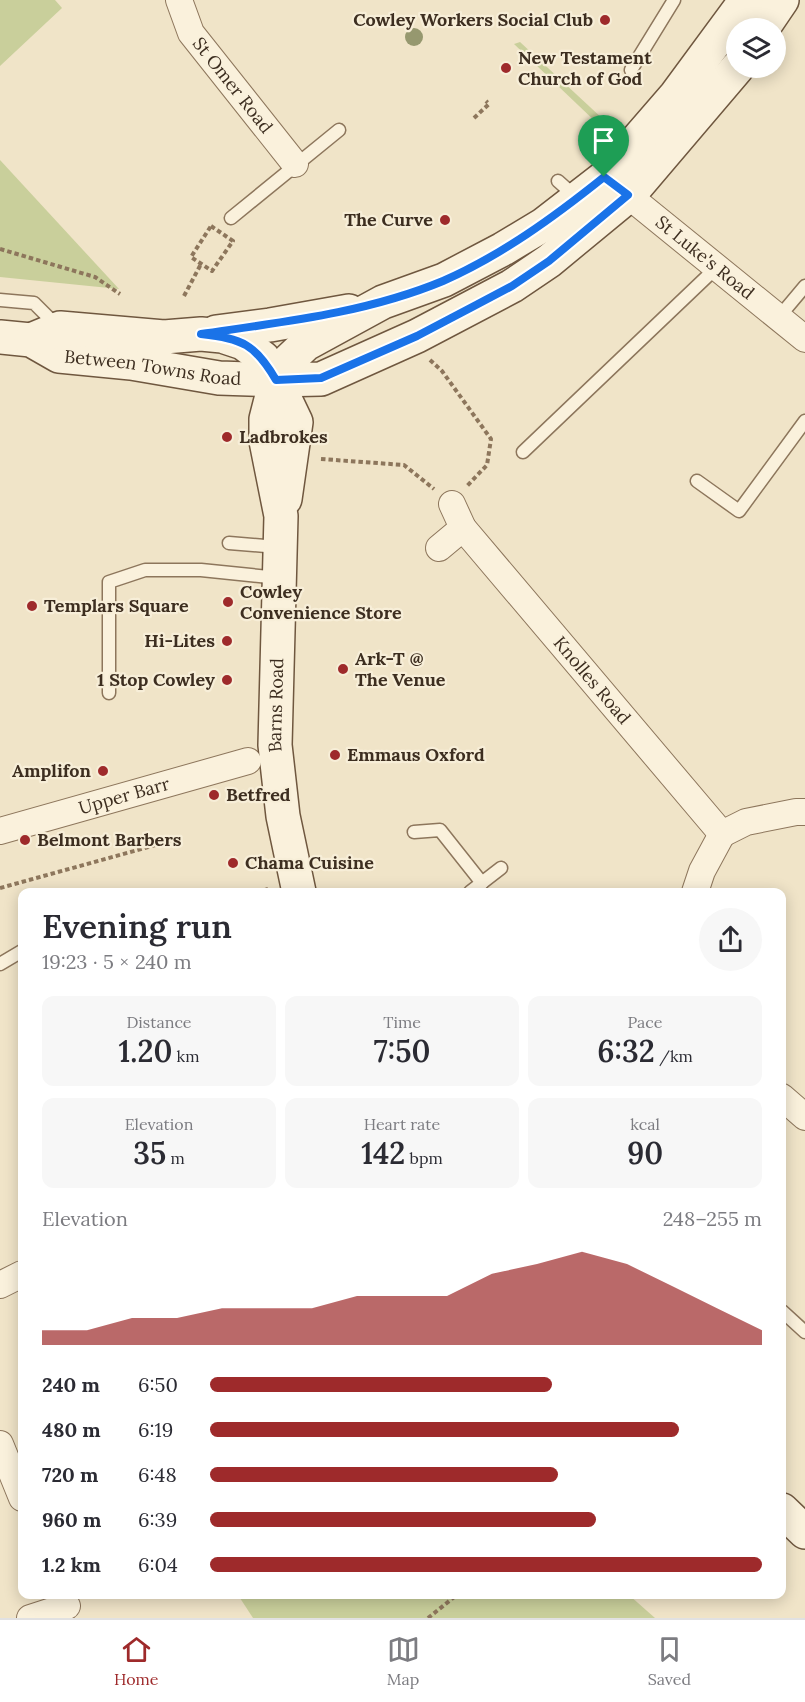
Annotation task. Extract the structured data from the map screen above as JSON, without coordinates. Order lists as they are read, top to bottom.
{
  "streets": {
    "main road": ["Between Towns Road", "Barns Road"],
    "street": [
      "St Omer Road",
      "St Luke's Road",
      "Knolles Road",
      "Upper Barr"
    ]
  },
  "crossings": [
    ["St Luke's Road", "Between Towns Road"],
    ["Between Towns Road", "Barns Road"]
  ],
  "places": [
    "Cowley Workers Social Club",
    "New Testament Church of God",
    "The Curve",
    "Ladbrokes",
    "Cowley Convenience Store",
    "Templars Square",
    "Hi-Lites",
    "Ark-T @ The Venue",
    "1 Stop Cowley",
    "Emmaus Oxford",
    "Amplifon",
    "Betfred",
    "Belmont Barbers",
    "Chama Cuisine"
  ],
  "page": {
    "heading": ["Evening run", "19:23 · 5 × 240 m"],
    "stats": [
      ["Distance", "1.20 km"],
      ["Time", "7:50"],
      ["Pace", "6:32 /km"],
      ["Elevation", "35 m"],
      ["Heart rate", "142 bpm"],
      ["kcal", "90"]
    ],
    "chart": ["Elevation", "248–255 m"],
    "list": [
      {
        "name": "240 m",
        "note": "6:50"
      },
      {
        "name": "480 m",
        "note": "6:19"
      },
      {
        "name": "720 m",
        "note": "6:48"
      },
      {
        "name": "960 m",
        "note": "6:39"
      },
      {
        "name": "1.2 km",
        "note": "6:04"
      }
    ],
    "tabs": ["Home", "Map", "Saved"]
  }
}
